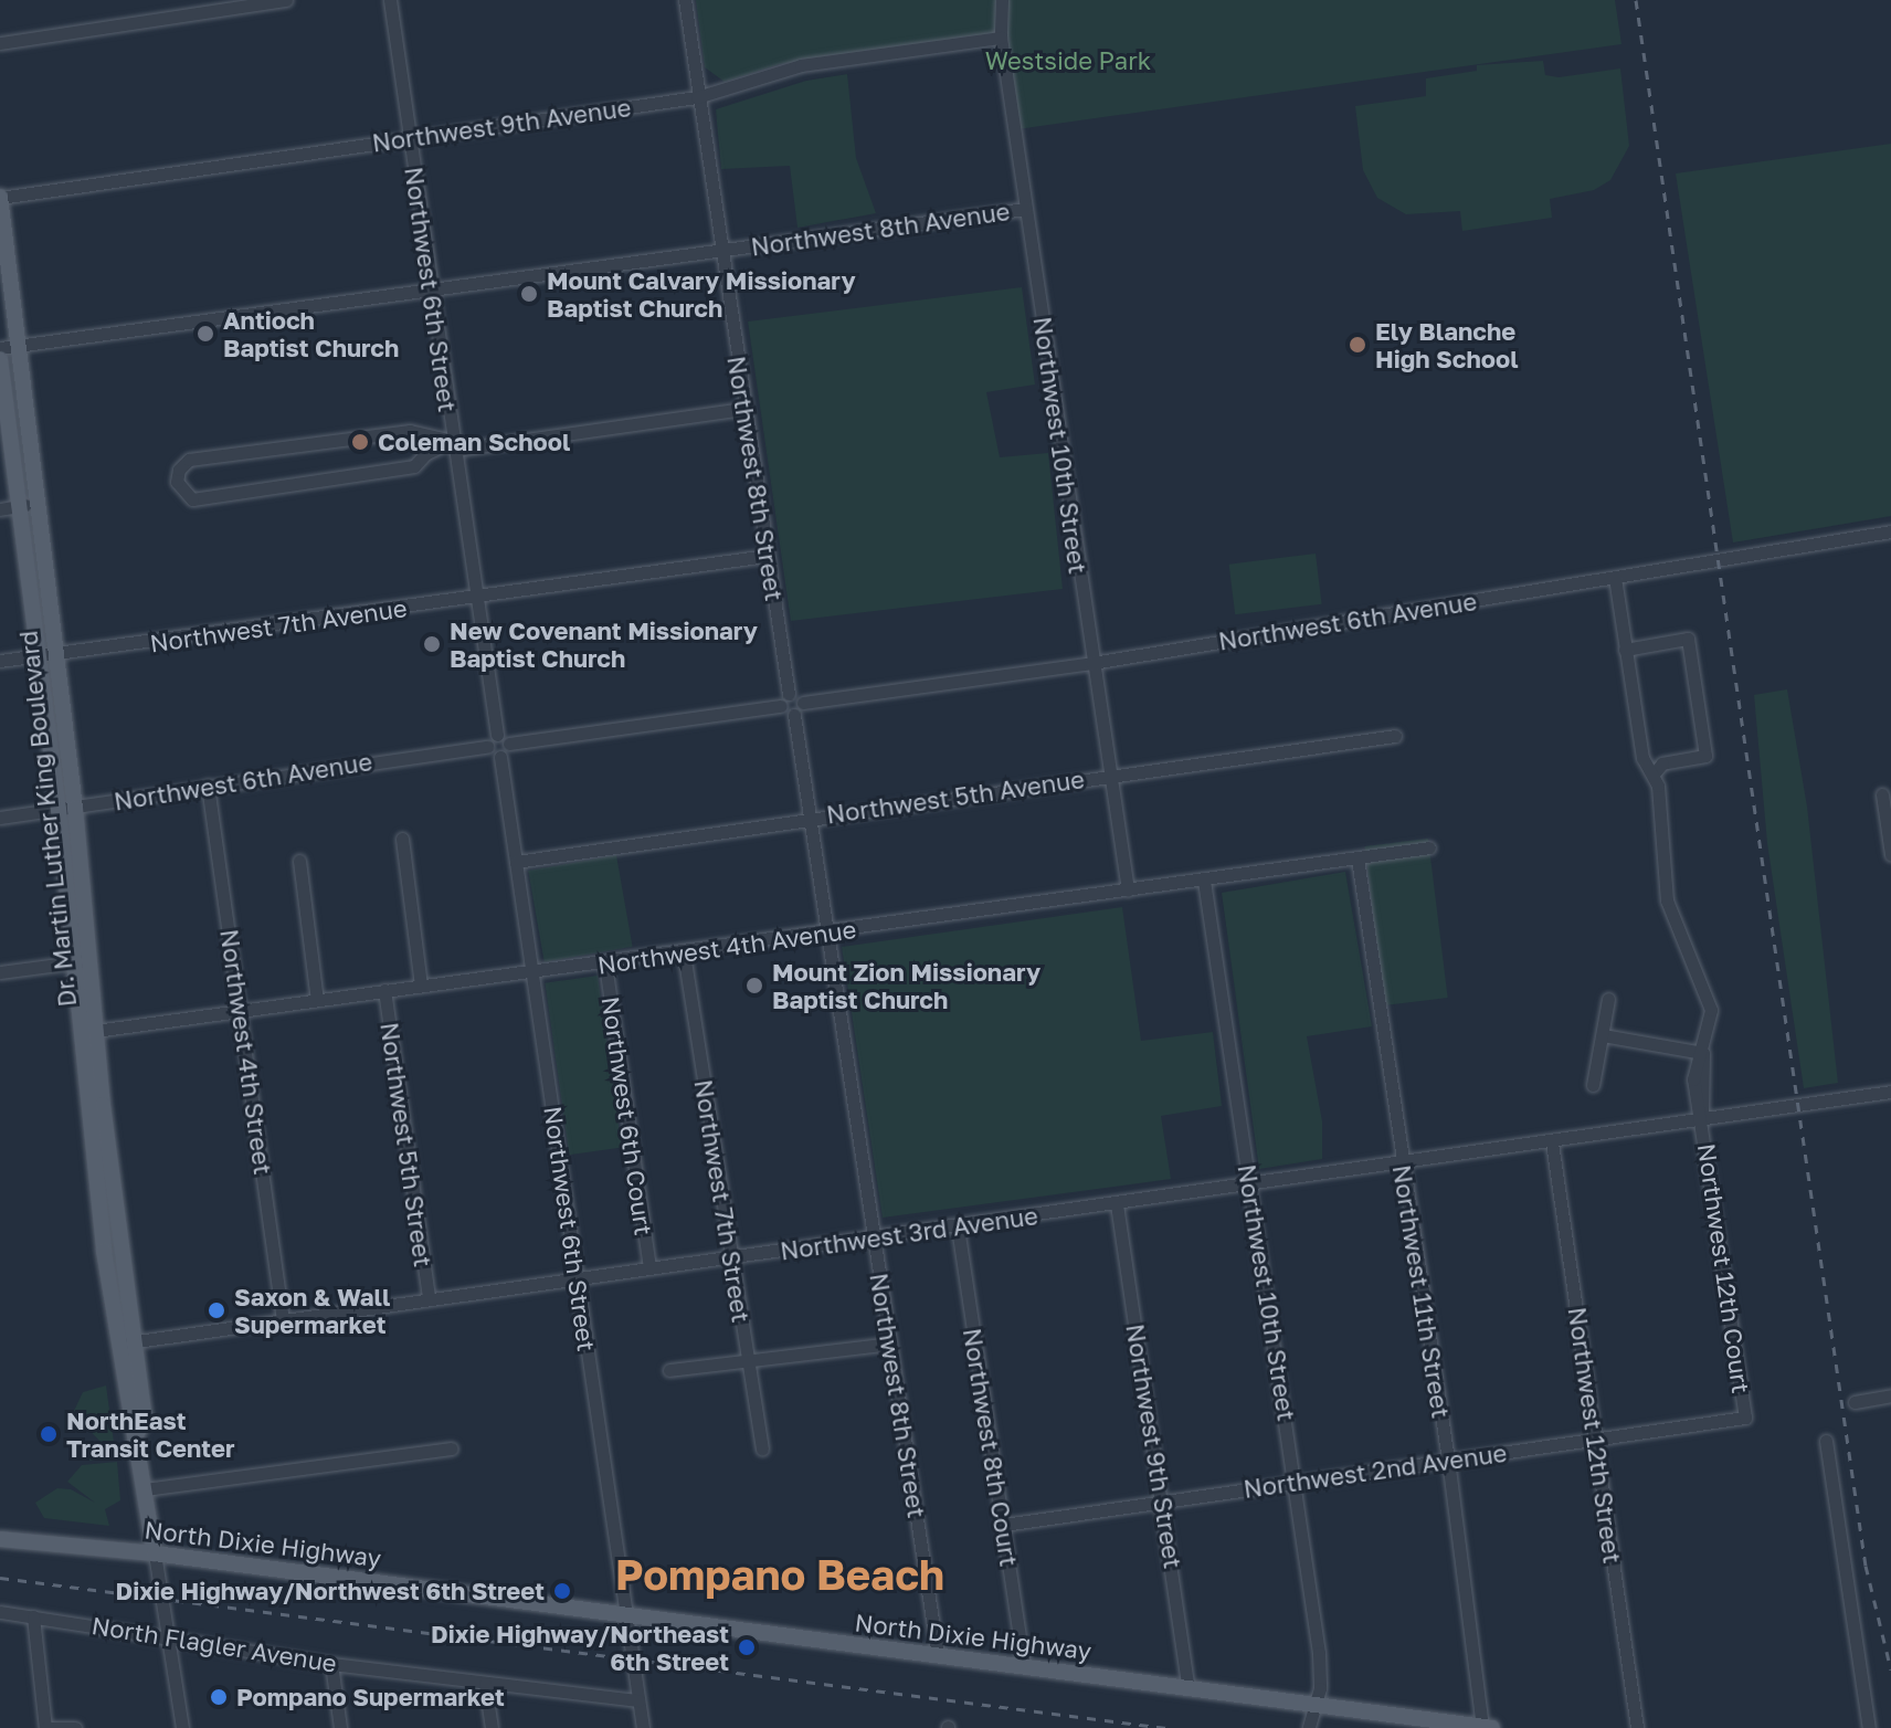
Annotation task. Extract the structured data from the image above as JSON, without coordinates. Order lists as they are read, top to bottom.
{
  "streets": {
    "main road": ["Dr. Martin Luther King Boulevard", "North Dixie Highway"],
    "street": [
      "Northwest 9th Avenue",
      "Northwest 8th Avenue",
      "Northwest 6th Street",
      "Northwest 10th Street",
      "Northwest 8th Street",
      "Northwest 6th Avenue",
      "Northwest 7th Avenue",
      "Northwest 5th Avenue",
      "Northwest 4th Avenue",
      "Northwest 4th Street",
      "Northwest 6th Court",
      "Northwest 5th Street",
      "Northwest 7th Street",
      "Northwest 3rd Avenue",
      "Northwest 12th Court",
      "Northwest 11th Street",
      "Northwest 12th Street",
      "Northwest 9th Street",
      "Northwest 8th Court",
      "Northwest 2nd Avenue",
      "North Flagler Avenue"
    ]
  },
  "crossings": [
    ["Northwest 9th Avenue", "Northwest 6th Street"],
    ["Northwest 9th Avenue", "Northwest 10th Street"],
    ["Northwest 9th Avenue", "Northwest 8th Street"],
    ["Northwest 9th Avenue", "Dr. Martin Luther King Boulevard"],
    ["Northwest 8th Avenue", "Northwest 6th Street"],
    ["Northwest 8th Avenue", "Northwest 10th Street"],
    ["Northwest 8th Avenue", "Northwest 8th Street"],
    ["Northwest 8th Avenue", "Dr. Martin Luther King Boulevard"],
    ["Northwest 6th Street", "Northwest 7th Avenue"],
    ["Northwest 6th Street", "Northwest 5th Avenue"],
    ["Northwest 6th Street", "Northwest 4th Avenue"],
    ["Northwest 6th Street", "Northwest 3rd Avenue"],
    ["Northwest 6th Street", "North Dixie Highway"],
    ["Northwest 6th Street", "North Flagler Avenue"],
    ["Northwest 10th Street", "Northwest 6th Avenue"],
    ["Northwest 10th Street", "Northwest 5th Avenue"],
    ["Northwest 10th Street", "Northwest 4th Avenue"],
    ["Northwest 10th Street", "Northwest 3rd Avenue"],
    ["Northwest 10th Street", "Northwest 2nd Avenue"],
    ["Northwest 10th Street", "North Dixie Highway"],
    ["Northwest 8th Street", "Northwest 7th Avenue"],
    ["Northwest 8th Street", "Northwest 5th Avenue"],
    ["Northwest 8th Street", "Northwest 4th Avenue"],
    ["Northwest 8th Street", "Northwest 3rd Avenue"],
    ["Northwest 8th Street", "North Dixie Highway"],
    ["Northwest 6th Avenue", "Dr. Martin Luther King Boulevard"],
    ["Northwest 6th Avenue", "Northwest 4th Street"],
    ["Northwest 7th Avenue", "Dr. Martin Luther King Boulevard"],
    ["Dr. Martin Luther King Boulevard", "Northwest 4th Avenue"],
    ["Dr. Martin Luther King Boulevard", "Northwest 3rd Avenue"],
    ["Dr. Martin Luther King Boulevard", "North Dixie Highway"],
    ["Northwest 4th Avenue", "Northwest 4th Street"],
    ["Northwest 4th Avenue", "Northwest 6th Court"],
    ["Northwest 4th Avenue", "Northwest 5th Street"],
    ["Northwest 4th Avenue", "Northwest 7th Street"],
    ["Northwest 4th Avenue", "Northwest 11th Street"],
    ["Northwest 4th Street", "Northwest 3rd Avenue"],
    ["Northwest 6th Court", "Northwest 3rd Avenue"],
    ["Northwest 5th Street", "Northwest 3rd Avenue"],
    ["Northwest 7th Street", "Northwest 3rd Avenue"],
    ["Northwest 3rd Avenue", "Northwest 12th Court"],
    ["Northwest 3rd Avenue", "Northwest 11th Street"],
    ["Northwest 3rd Avenue", "Northwest 12th Street"],
    ["Northwest 3rd Avenue", "Northwest 9th Street"],
    ["Northwest 3rd Avenue", "Northwest 8th Court"],
    ["Northwest 12th Court", "Northwest 2nd Avenue"],
    ["Northwest 11th Street", "Northwest 2nd Avenue"],
    ["Northwest 11th Street", "North Dixie Highway"],
    ["Northwest 12th Street", "Northwest 2nd Avenue"],
    ["Northwest 9th Street", "Northwest 2nd Avenue"],
    ["Northwest 9th Street", "North Dixie Highway"],
    ["Northwest 8th Court", "Northwest 2nd Avenue"],
    ["Northwest 8th Court", "North Dixie Highway"]
  ],
  "districts": ["Pompano Beach"],
  "parks": ["Westside Park"],
  "places": [
    "Mount Calvary Missionary Baptist Church",
    "Antioch Baptist Church",
    "Ely Blanche High School",
    "Coleman School",
    "New Covenant Missionary Baptist Church",
    "Mount Zion Missionary Baptist Church",
    "Saxon & Wall Supermarket",
    "NorthEast Transit Center",
    "Dixie Highway/Northwest 6th Street",
    "Dixie Highway/Northeast 6th Street",
    "Pompano Supermarket"
  ]
}
